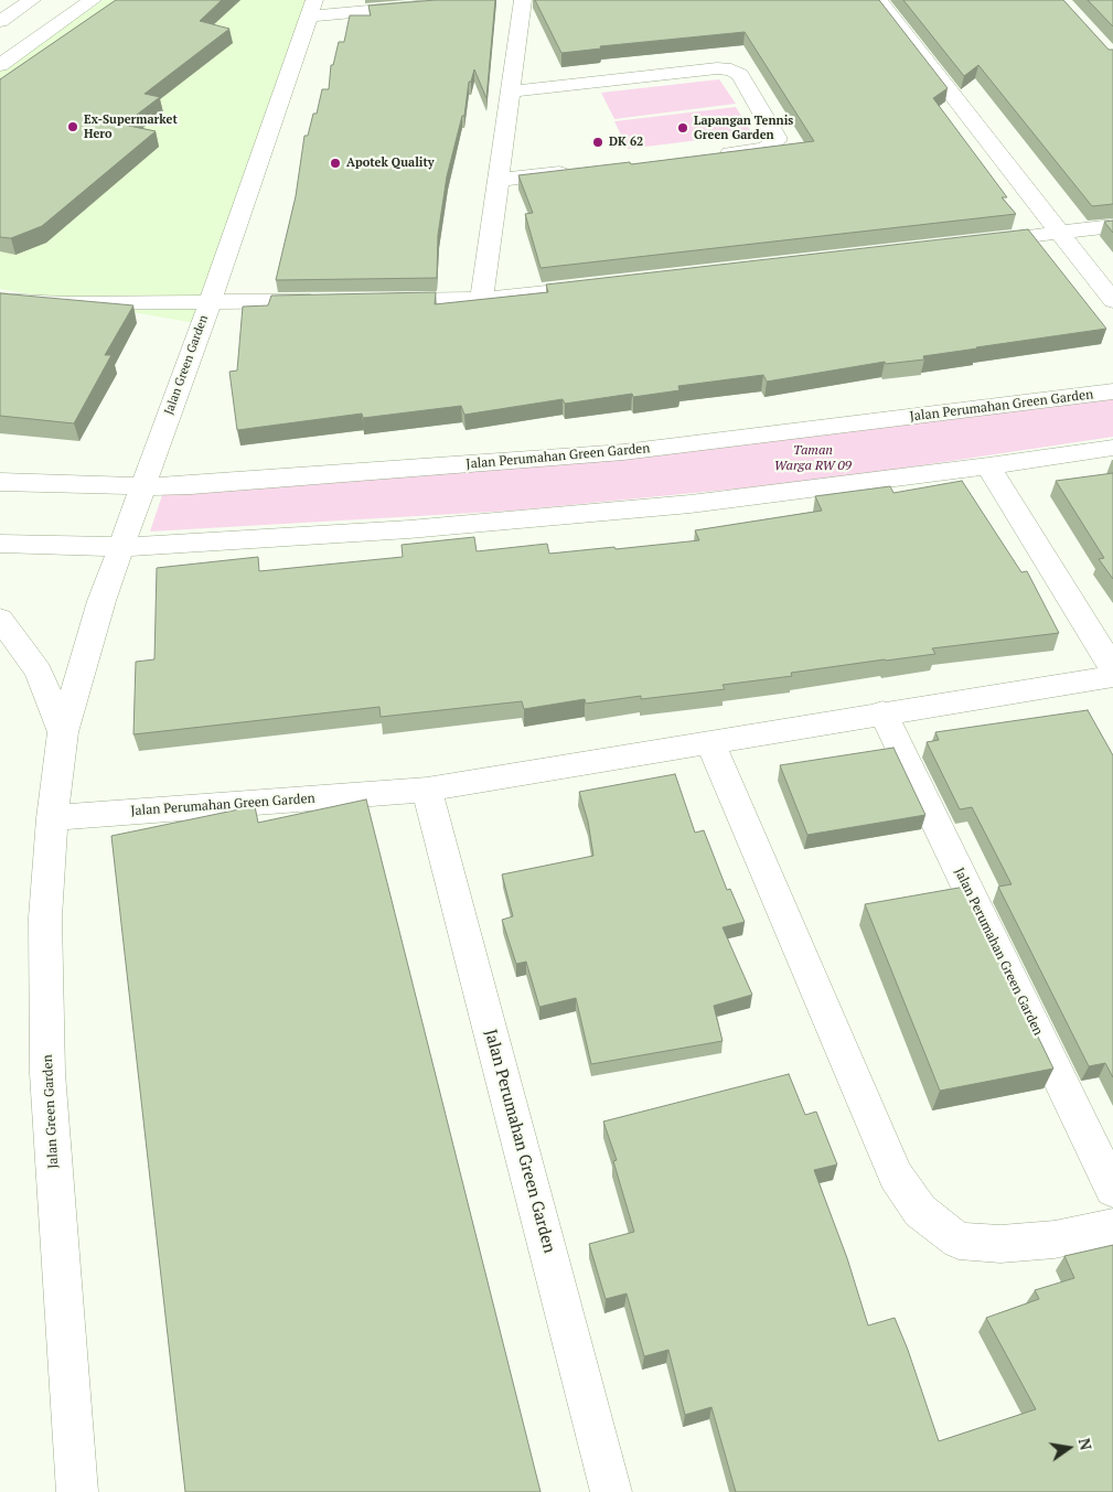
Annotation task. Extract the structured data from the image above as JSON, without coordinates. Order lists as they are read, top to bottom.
{
  "streets": {
    "street": ["Jalan Green Garden", "Jalan Perumahan Green Garden"]
  },
  "crossings": [
    ["Jalan Green Garden", "Jalan Perumahan Green Garden"]
  ],
  "parks": ["Taman Warga RW 09"],
  "places": [
    "Ex-Supermarket Hero",
    "Lapangan Tennis Green Garden",
    "DK 62",
    "Apotek Quality"
  ],
  "north": "right"
}
